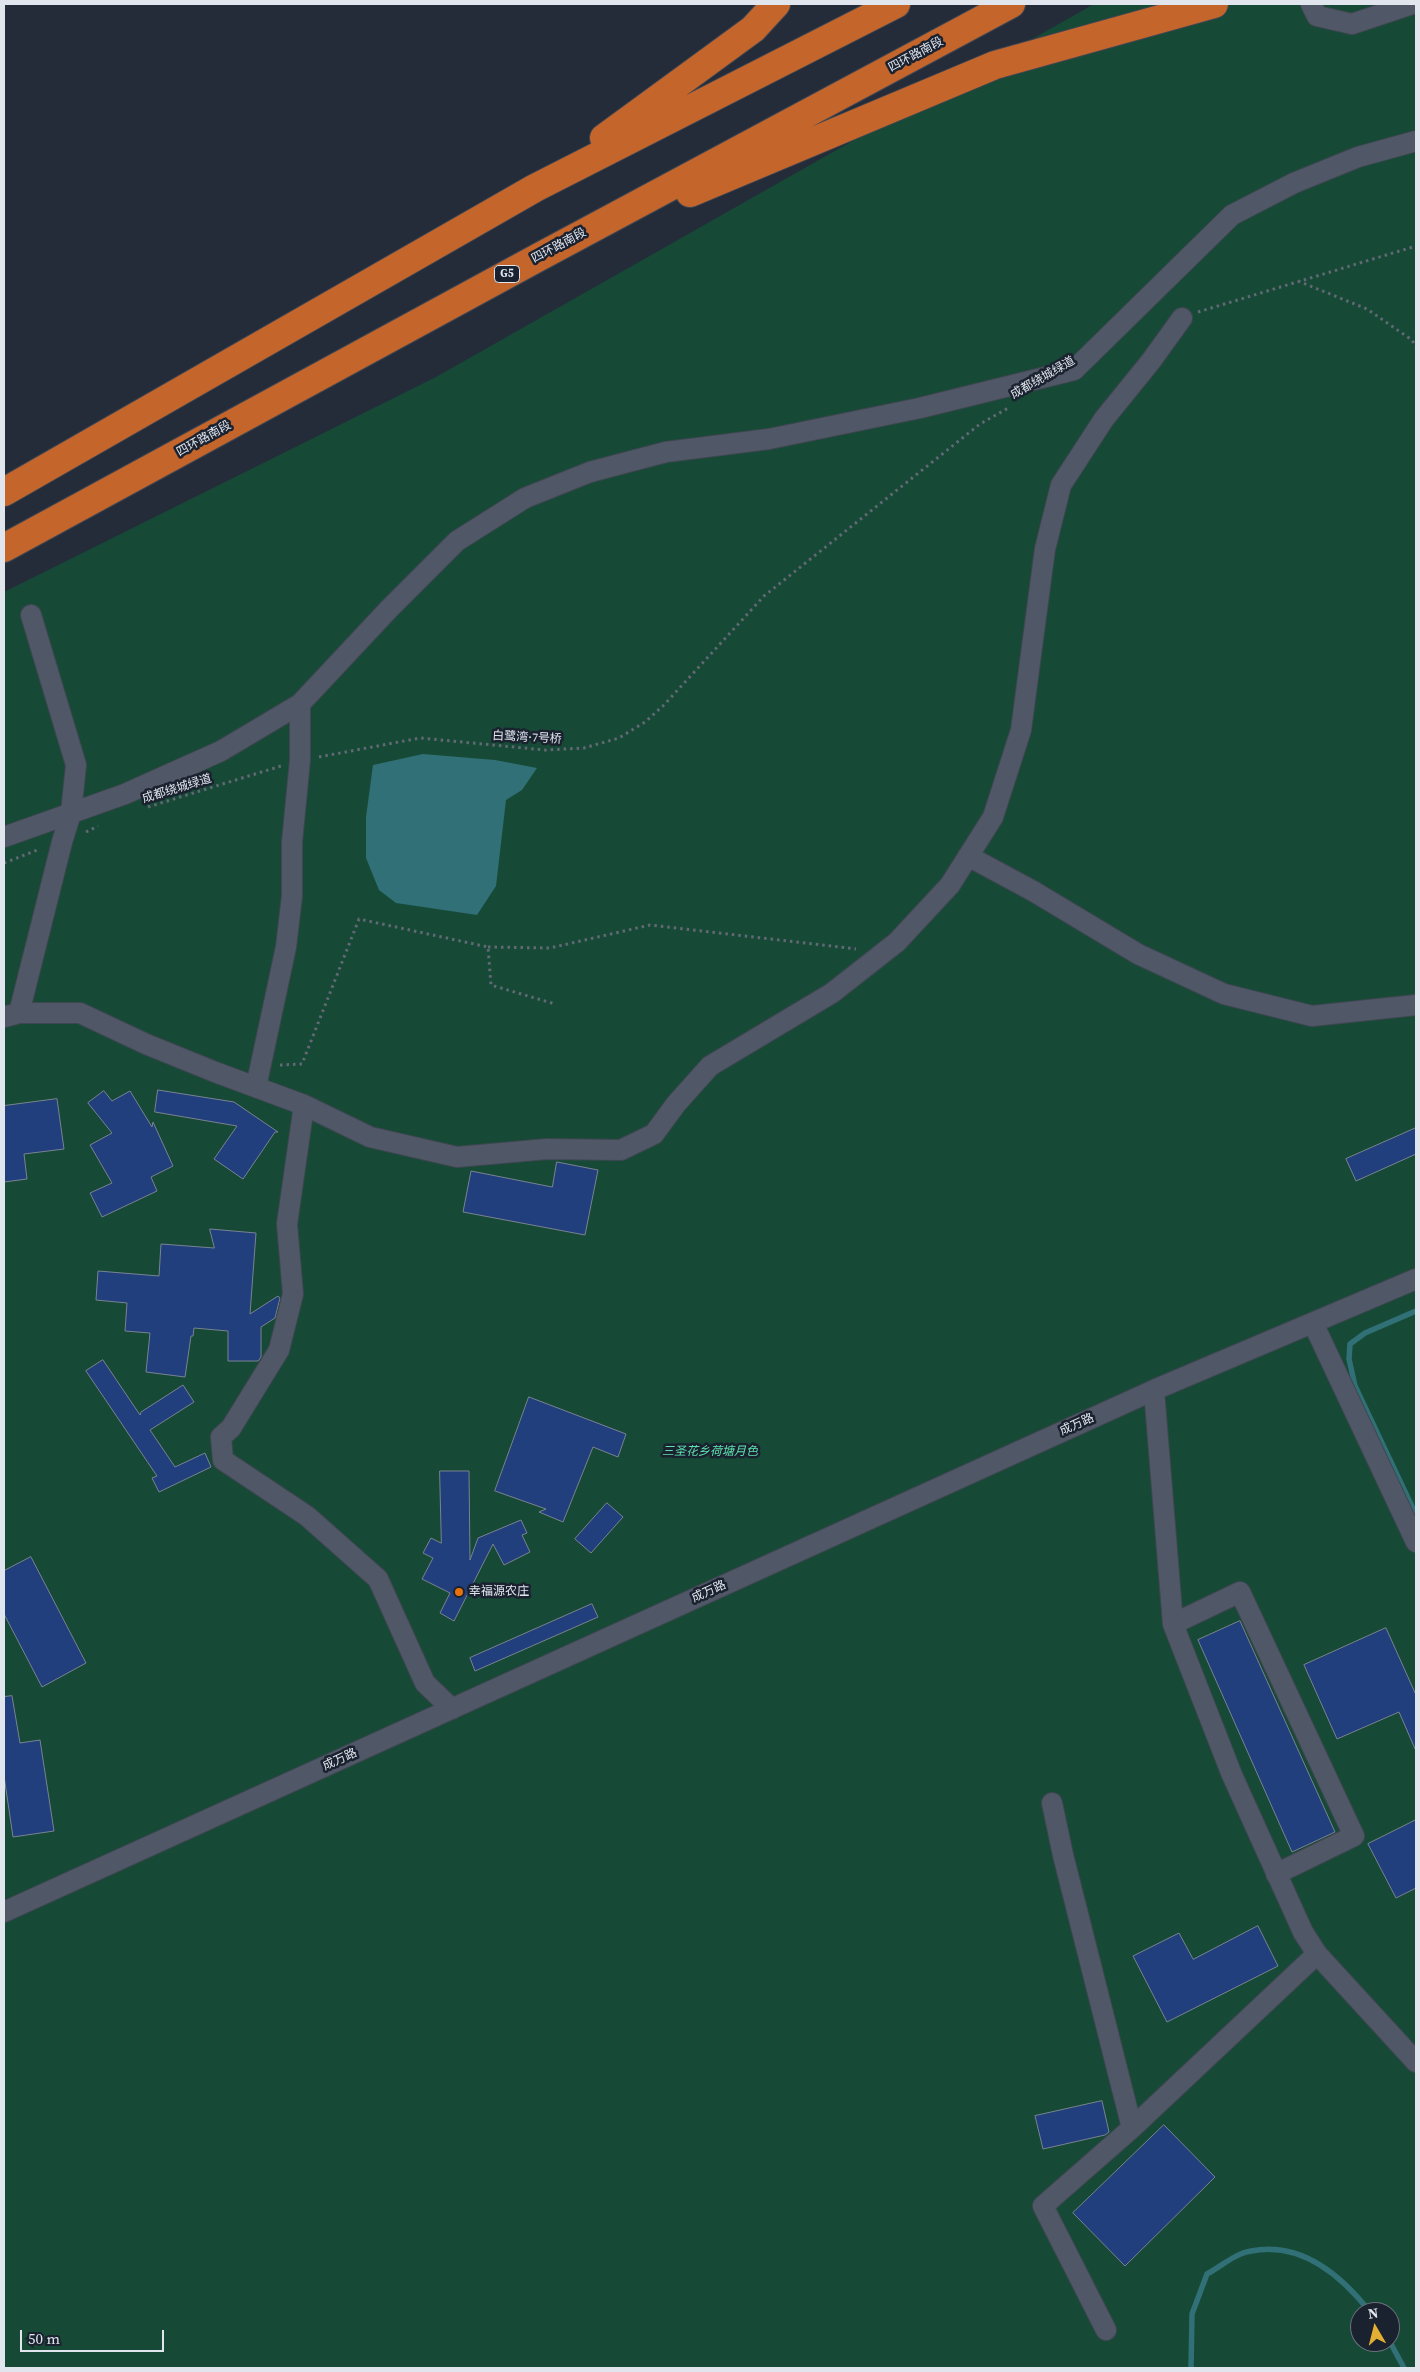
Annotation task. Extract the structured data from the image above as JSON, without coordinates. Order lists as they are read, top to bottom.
{
  "streets": {
    "highway": ["四环路南段", "G5"],
    "street": ["成万路"],
    "path": ["成都绕城绿道", "白鹭湾·7号桥"]
  },
  "crossings": [
    ["成都绕城绿道", "白鹭湾·7号桥"]
  ],
  "parks": ["三圣花乡荷塘月色"],
  "places": ["幸福源农庄"],
  "scale_bar": "50 m",
  "north": "top"
}
